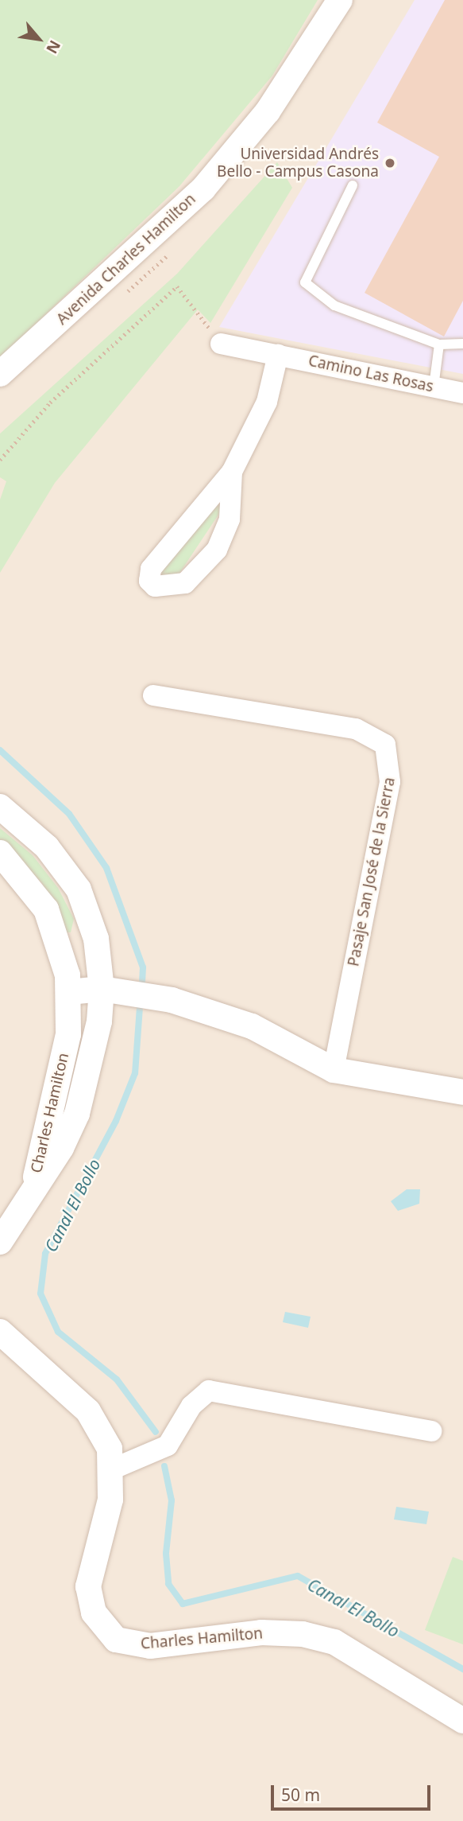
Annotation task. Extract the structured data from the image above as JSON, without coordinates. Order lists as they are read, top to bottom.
{
  "streets": {
    "street": [
      "Avenida Charles Hamilton",
      "Camino Las Rosas",
      "Pasaje San José de la Sierra",
      "Charles Hamilton"
    ]
  },
  "water": ["Canal El Bollo"],
  "places": ["Universidad Andrés Bello - Campus Casona"],
  "scale_bar": "50 m",
  "north": "bottom right"
}
